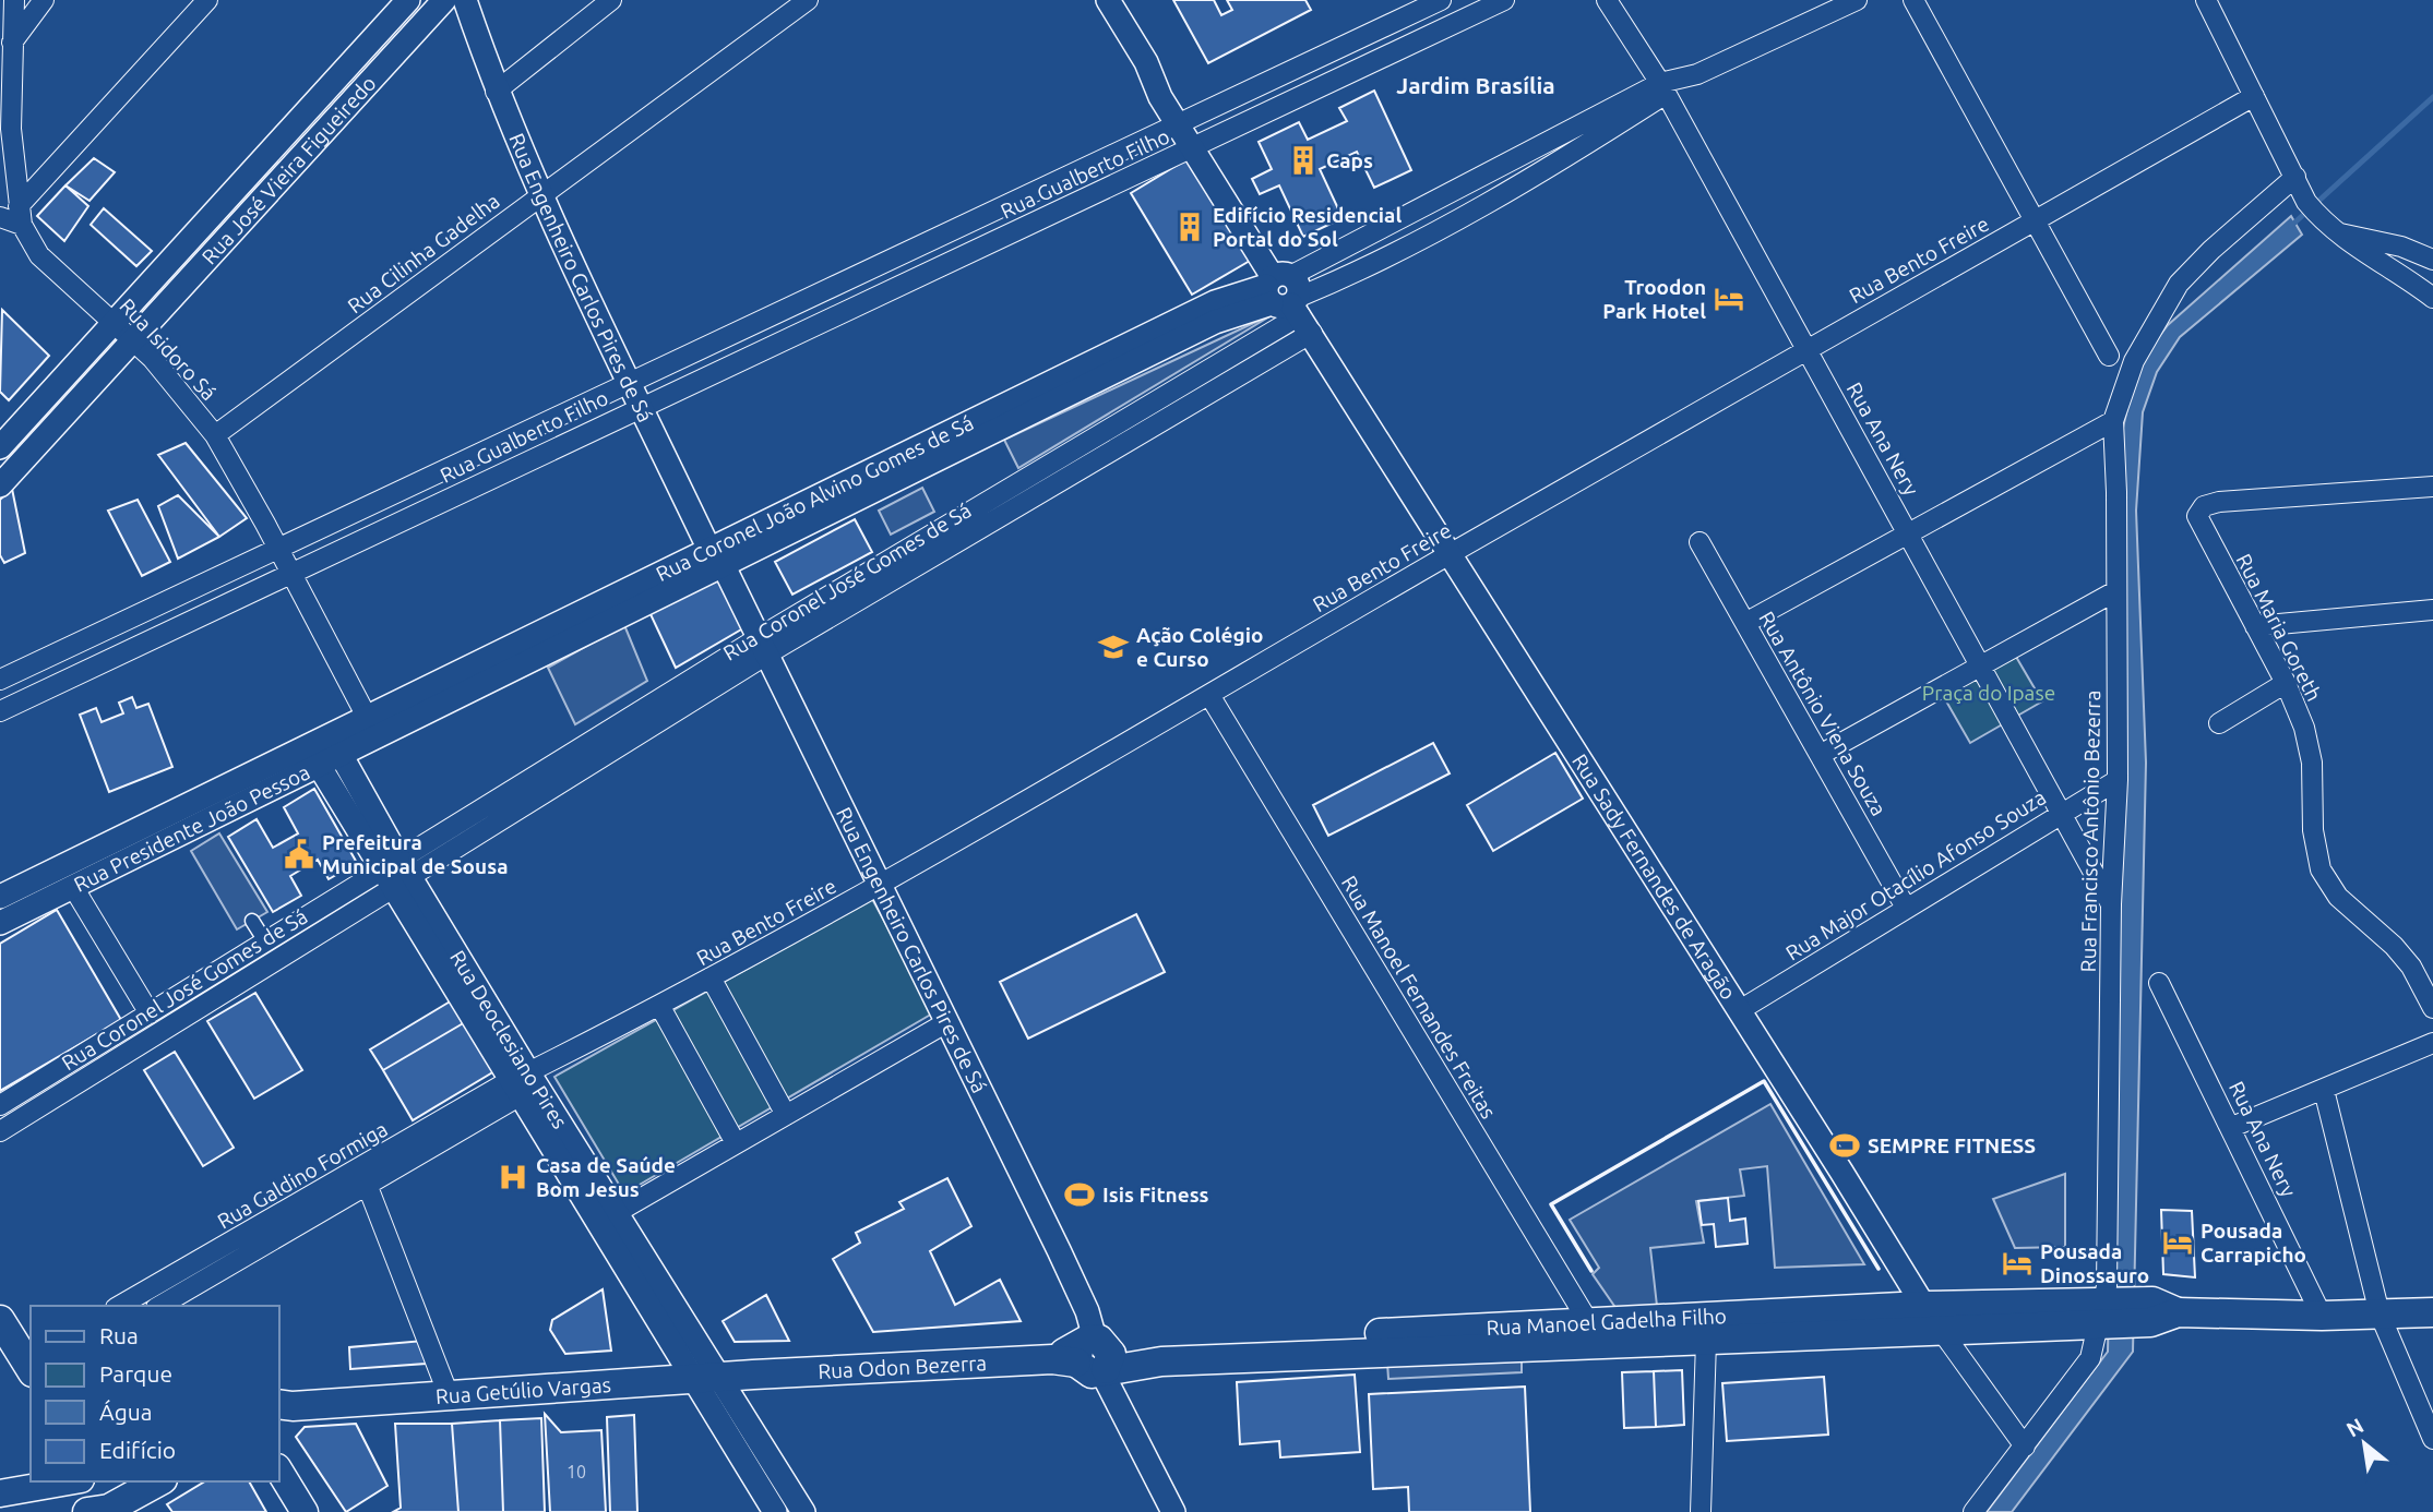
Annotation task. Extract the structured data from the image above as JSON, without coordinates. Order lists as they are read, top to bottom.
{
  "streets": {
    "main road": ["Rua Manoel Gadelha Filho", "Rua Odon Bezerra", "Rua Getúlio Vargas"],
    "street": [
      "Rua José Vieira Figueiredo",
      "Rua Gualberto Filho",
      "Rua Cilinha Gadelha",
      "Rua Bento Freire",
      "Rua Engenheiro Carlos Pires de Sá",
      "Rua Isidoro Sá",
      "Rua Ana Nery",
      "Rua Coronel João Alvino Gomes de Sá",
      "Rua Coronel José Gomes de Sá",
      "Rua Maria Goreth",
      "Rua Antônio Viena Souza",
      "Rua Presidente João Pessoa",
      "Rua Francisco Antônio Bezerra",
      "Rua Major Otacílio Afonso Souza",
      "Rua Sady Fernandes de Aragão",
      "Rua Manoel Fernandes Freitas",
      "Rua Deoclesiano Pires",
      "Rua Galdino Formiga"
    ]
  },
  "crossings": [
    ["Rua José Vieira Figueiredo", "Rua Isidoro Sá"],
    ["Rua Gualberto Filho", "Rua Engenheiro Carlos Pires de Sá"],
    ["Rua Gualberto Filho", "Rua Isidoro Sá"],
    ["Rua Gualberto Filho", "Rua Sady Fernandes de Aragão"],
    ["Rua Cilinha Gadelha", "Rua Engenheiro Carlos Pires de Sá"],
    ["Rua Cilinha Gadelha", "Rua Isidoro Sá"],
    ["Rua Bento Freire", "Rua Engenheiro Carlos Pires de Sá"],
    ["Rua Bento Freire", "Rua Ana Nery"],
    ["Rua Bento Freire", "Rua Sady Fernandes de Aragão"],
    ["Rua Bento Freire", "Rua Manoel Fernandes Freitas"],
    ["Rua Bento Freire", "Rua Deoclesiano Pires"],
    ["Rua Bento Freire", "Rua Galdino Formiga"],
    ["Rua Engenheiro Carlos Pires de Sá", "Rua Coronel João Alvino Gomes de Sá"],
    ["Rua Engenheiro Carlos Pires de Sá", "Rua Coronel José Gomes de Sá"],
    ["Rua Engenheiro Carlos Pires de Sá", "Rua Manoel Gadelha Filho"],
    ["Rua Engenheiro Carlos Pires de Sá", "Rua Odon Bezerra"],
    ["Rua Isidoro Sá", "Rua Coronel João Alvino Gomes de Sá"],
    ["Rua Isidoro Sá", "Rua Presidente João Pessoa"],
    ["Rua Ana Nery", "Rua Francisco Antônio Bezerra"],
    ["Rua Ana Nery", "Rua Major Otacílio Afonso Souza"],
    ["Rua Coronel João Alvino Gomes de Sá", "Rua Coronel José Gomes de Sá"],
    ["Rua Coronel João Alvino Gomes de Sá", "Rua Presidente João Pessoa"],
    ["Rua Coronel João Alvino Gomes de Sá", "Rua Sady Fernandes de Aragão"],
    ["Rua Coronel José Gomes de Sá", "Rua Sady Fernandes de Aragão"],
    ["Rua Coronel José Gomes de Sá", "Rua Deoclesiano Pires"],
    ["Rua Antônio Viena Souza", "Rua Major Otacílio Afonso Souza"],
    ["Rua Presidente João Pessoa", "Rua Deoclesiano Pires"],
    ["Rua Francisco Antônio Bezerra", "Rua Major Otacílio Afonso Souza"],
    ["Rua Francisco Antônio Bezerra", "Rua Sady Fernandes de Aragão"],
    ["Rua Francisco Antônio Bezerra", "Rua Manoel Gadelha Filho"],
    ["Rua Major Otacílio Afonso Souza", "Rua Sady Fernandes de Aragão"],
    ["Rua Sady Fernandes de Aragão", "Rua Manoel Gadelha Filho"],
    ["Rua Manoel Fernandes Freitas", "Rua Manoel Gadelha Filho"],
    ["Rua Deoclesiano Pires", "Rua Galdino Formiga"],
    ["Rua Deoclesiano Pires", "Rua Getúlio Vargas"],
    ["Rua Manoel Gadelha Filho", "Rua Odon Bezerra"],
    ["Rua Odon Bezerra", "Rua Getúlio Vargas"]
  ],
  "districts": ["Jardim Brasília"],
  "parks": ["Praça do Ipase"],
  "places": {
    "building": ["Caps", "Edifício Residencial Portal do Sol"],
    "hotel": ["Troodon Park Hotel", "Pousada Carrapicho", "Pousada Dinossauro"],
    "school or university": ["Ação Colégio e Curso"],
    "public building": ["Prefeitura Municipal de Sousa"],
    "sports": ["SEMPRE FITNESS", "Isis Fitness"],
    "hospital": ["Casa de Saúde Bom Jesus"]
  },
  "house_numbers": ["10"],
  "legend": [
    "Rua",
    "Parque",
    "Água",
    "Edifício"
  ],
  "north": "top left"
}
